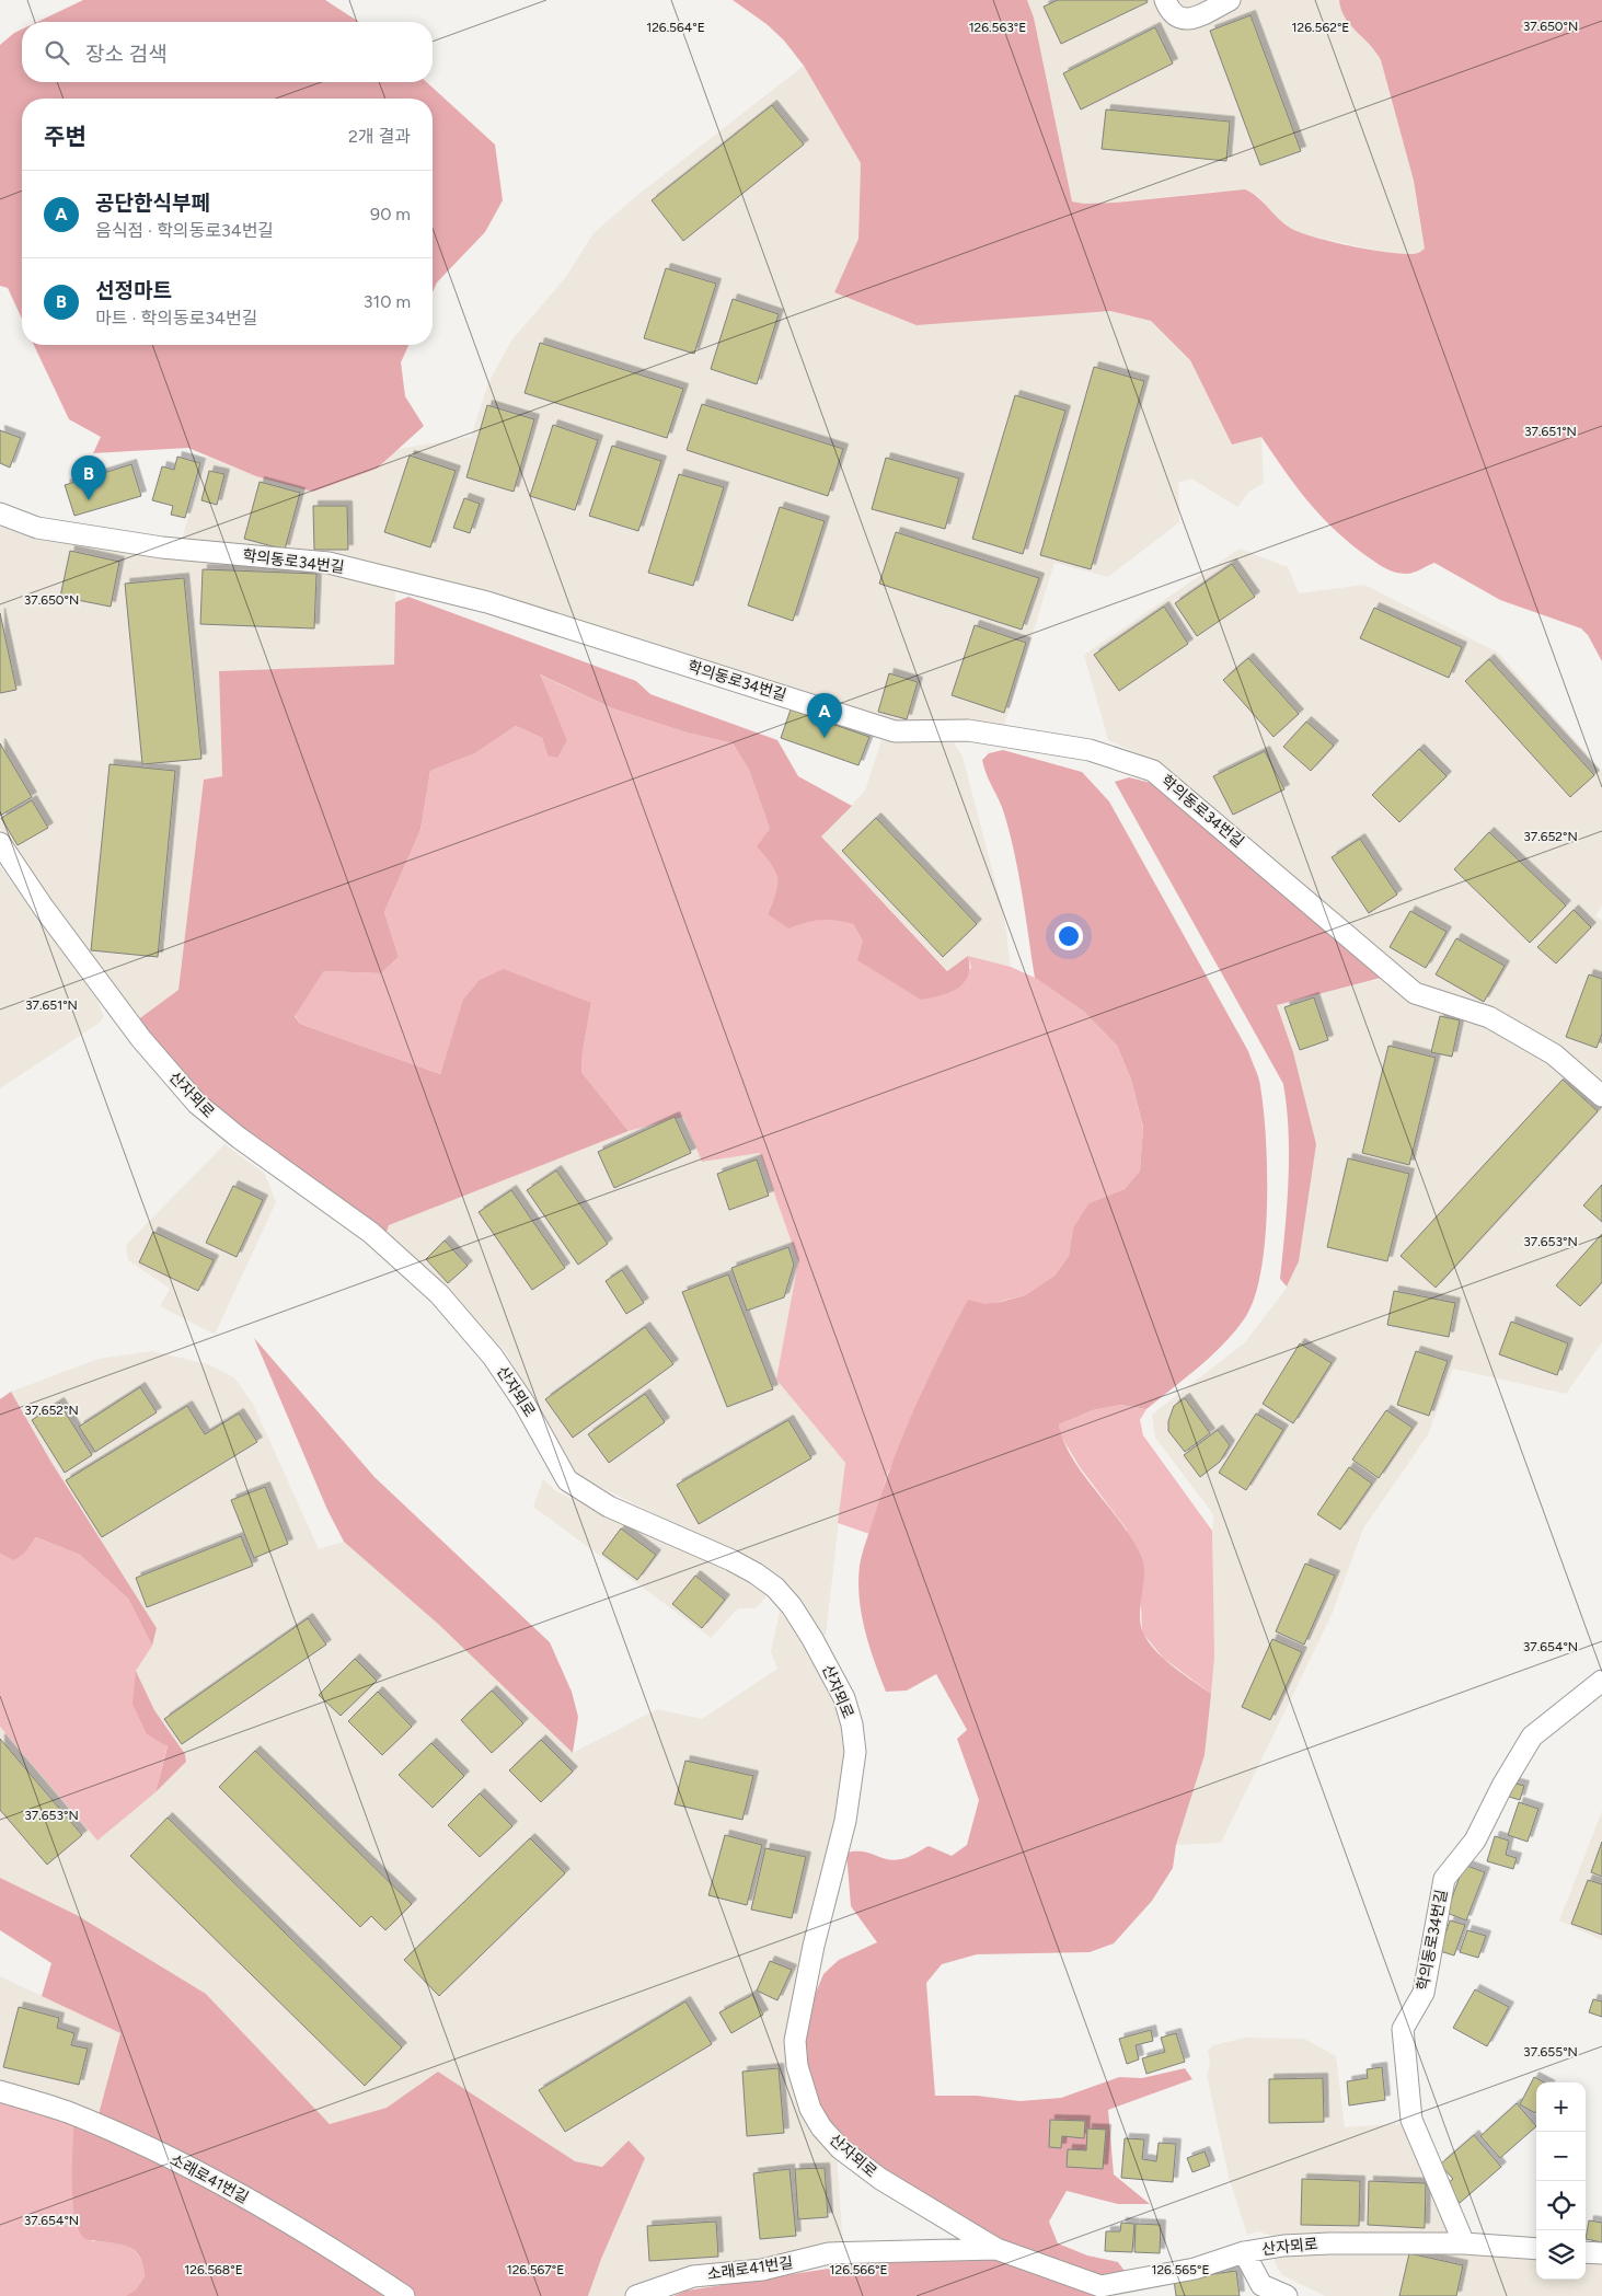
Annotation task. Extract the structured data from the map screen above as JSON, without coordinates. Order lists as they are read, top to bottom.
{
  "streets": {
    "street": ["학의동로34번길", "산자뫼로", "소래로41번길"]
  },
  "crossings": [
    ["학의동로34번길", "산자뫼로"],
    ["산자뫼로", "소래로41번길"]
  ],
  "page": {
    "search": "장소 검색",
    "heading": ["주변", "2개 결과"],
    "list": [
      {
        "mark": "A",
        "name": "공단한식부페",
        "note": "음식점 · 학의동로34번길",
        "value": "90 m"
      },
      {
        "mark": "B",
        "name": "선정마트",
        "note": "마트 · 학의동로34번길",
        "value": "310 m"
      }
    ],
    "pins": ["B", "A"],
    "map_buttons": ["+", "−"]
  },
  "coordinates": [
    "37.650°N",
    "126.564°E",
    "126.563°E",
    "126.562°E",
    "37.651°N",
    "37.652°N",
    "37.653°N",
    "37.654°N",
    "37.655°N",
    "126.568°E",
    "126.567°E",
    "126.566°E",
    "126.565°E"
  ]
}
